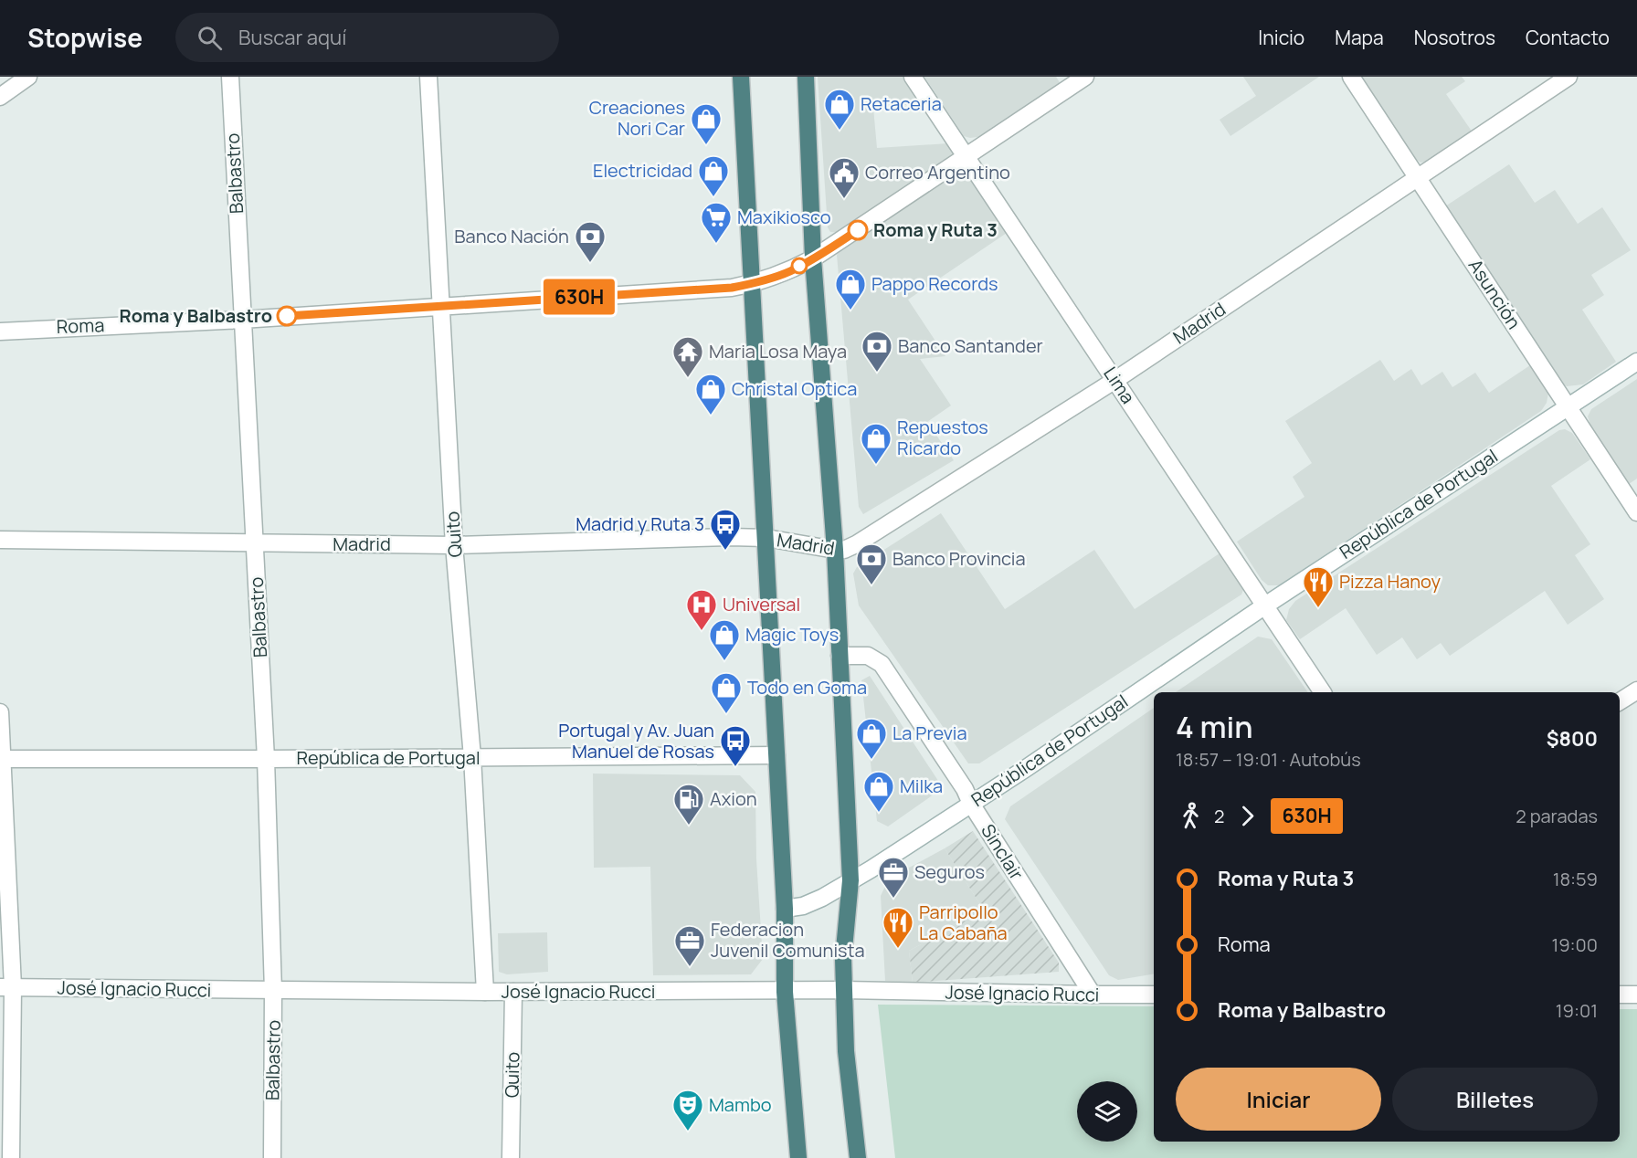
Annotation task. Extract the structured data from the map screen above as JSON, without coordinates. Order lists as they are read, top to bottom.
{
  "streets": {
    "street": [
      "Balbastro",
      "Asunción",
      "Madrid",
      "Roma",
      "Lima",
      "República de Portugal",
      "Quito",
      "Sinclair",
      "José Ignacio Rucci"
    ]
  },
  "crossings": [
    ["Balbastro", "Madrid"],
    ["Balbastro", "Roma"],
    ["Balbastro", "República de Portugal"],
    ["Balbastro", "José Ignacio Rucci"],
    ["Asunción", "Madrid"],
    ["Asunción", "República de Portugal"],
    ["Madrid", "Lima"],
    ["Madrid", "Quito"],
    ["Roma", "Lima"],
    ["Roma", "Quito"],
    ["Lima", "República de Portugal"],
    ["República de Portugal", "Quito"],
    ["República de Portugal", "Sinclair"],
    ["Quito", "José Ignacio Rucci"],
    ["Sinclair", "José Ignacio Rucci"]
  ],
  "places": {
    "shop": [
      "Retaceria",
      "Creaciones Nori Car",
      "Electricidad",
      "Pappo Records",
      "Christal Optica",
      "Repuestos Ricardo",
      "Magic Toys",
      "Todo en Goma",
      "La Previa",
      "Milka"
    ],
    "public building": ["Correo Argentino"],
    "other": ["Roma y Ruta 3", "Roma y Balbastro"],
    "supermarket": ["Maxikiosco"],
    "bank": ["Banco Nación", "Banco Santander", "Banco Provincia"],
    "temple": ["Maria Losa Maya"],
    "bus stop": ["Madrid y Ruta 3", "Portugal y Av. Juan Manuel de Rosas"],
    "restaurant": ["Pizza Hanoy", "Parripollo La Cabaña"],
    "hospital": ["Universal"],
    "fuel station": ["Axion"],
    "office": ["Seguros", "Federacion Juvenil Comunista"],
    "theatre": ["Mambo"]
  },
  "lines": ["bus line 630H"],
  "page": {
    "header": "Stopwise",
    "search": "Buscar aquí",
    "nav": [
      "Inicio",
      "Mapa",
      "Nosotros",
      "Contacto"
    ],
    "on_map": "630H",
    "heading": ["4 min", "18:57 – 19:01 · Autobús", "$800"],
    "legs": ["2", "630H", "2 paradas"],
    "list": [
      {
        "name": "Roma y Ruta 3",
        "value": "18:59"
      },
      {
        "name": "Roma",
        "value": "19:00"
      },
      {
        "name": "Roma y Balbastro",
        "value": "19:01"
      }
    ],
    "buttons": ["Iniciar", "Billetes"]
  }
}
